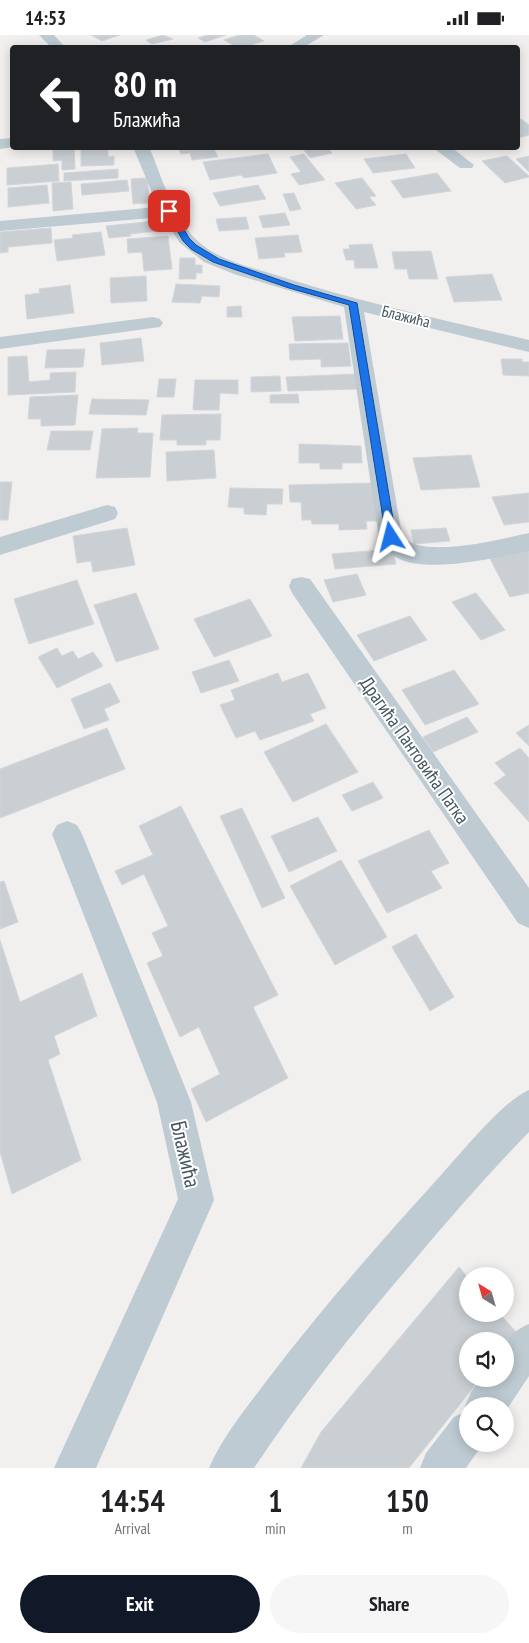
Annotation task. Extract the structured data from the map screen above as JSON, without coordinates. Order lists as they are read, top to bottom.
{
  "streets": {
    "street": ["Блажића", "Драгића Пантовића Патка"]
  },
  "north": "top left",
  "page": {
    "status": "14:53",
    "turn": ["80 m", "Блажића"],
    "eta": [
      "14:54",
      "Arrival",
      "1",
      "min",
      "150",
      "m"
    ],
    "buttons": ["Exit", "Share"]
  }
}
